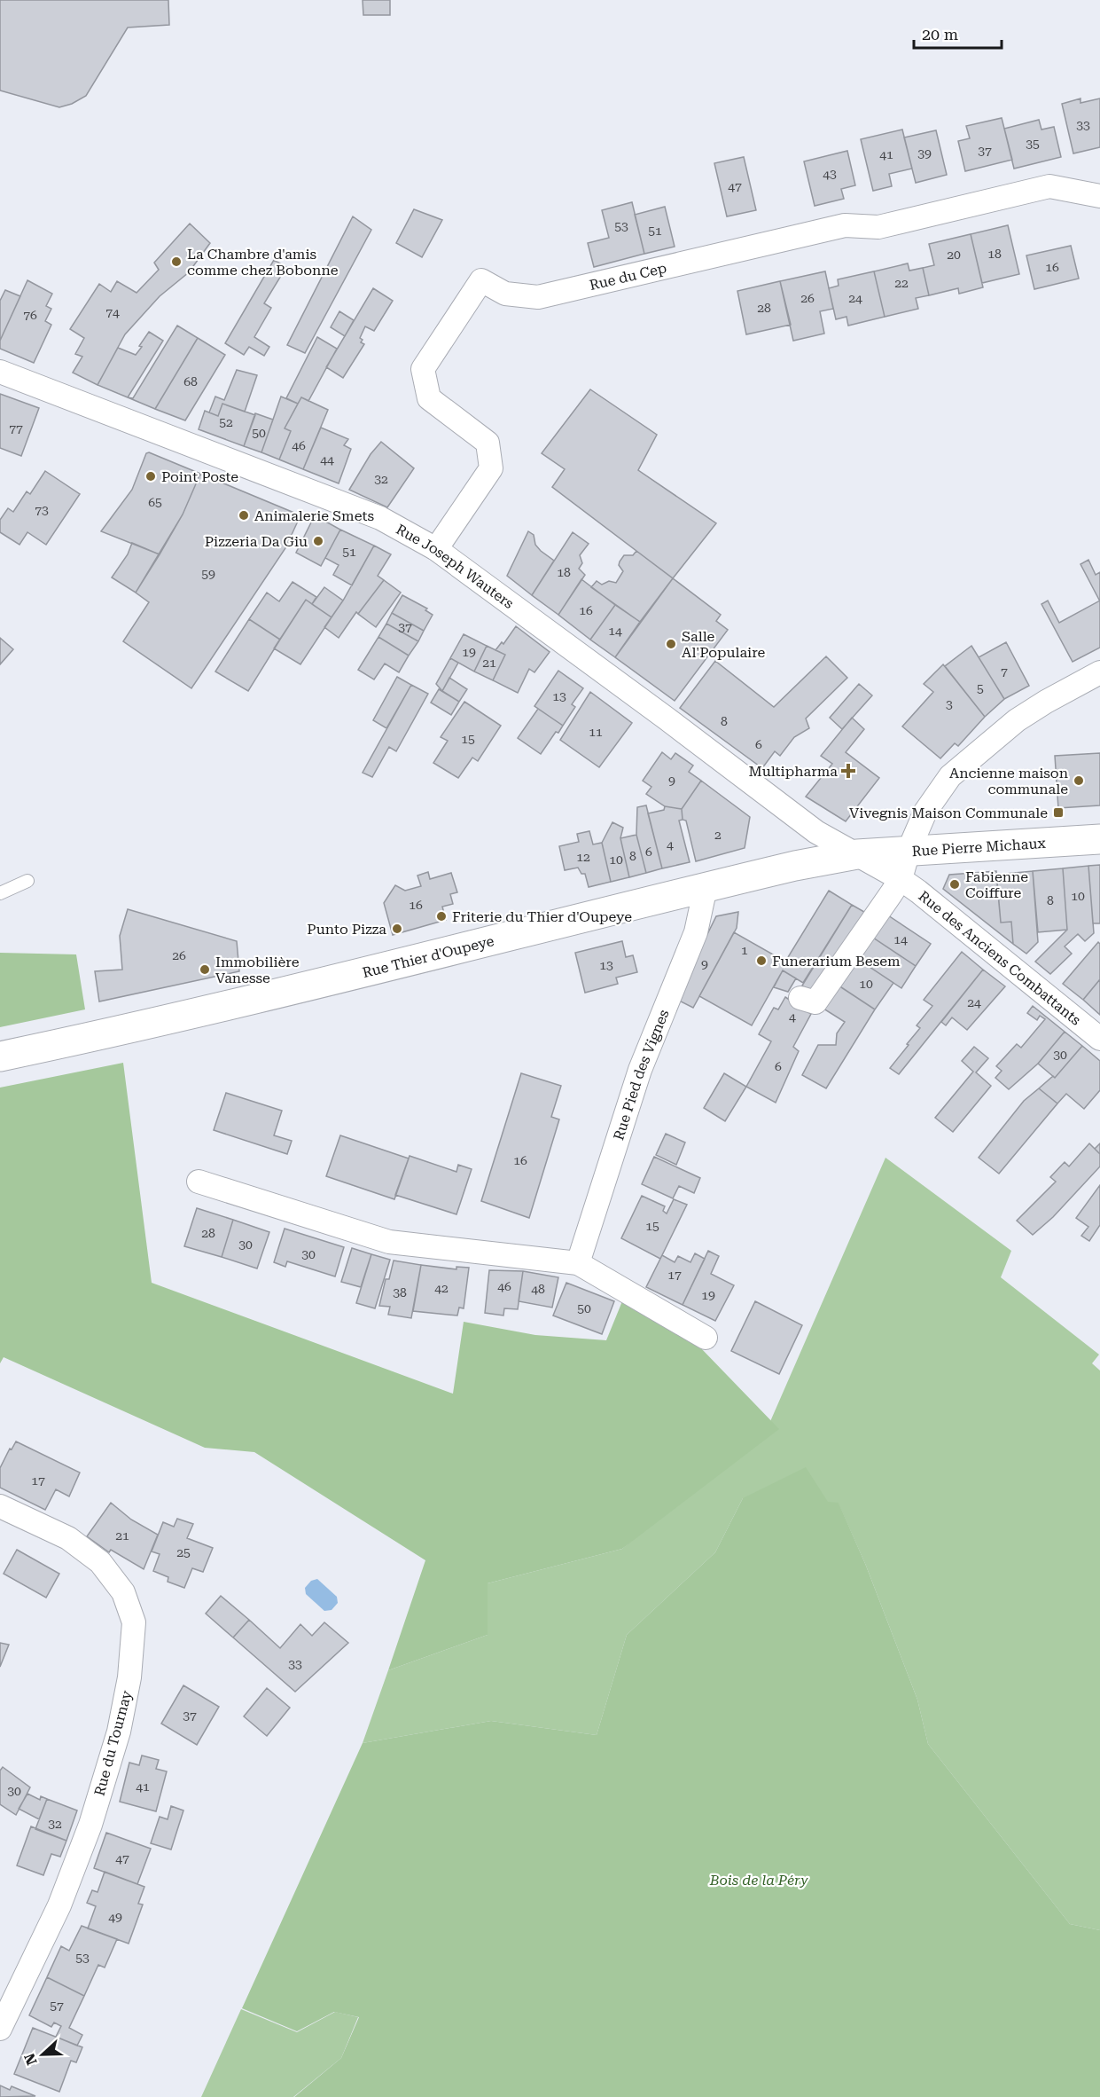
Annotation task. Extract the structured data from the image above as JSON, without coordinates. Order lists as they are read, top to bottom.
{
  "streets": {
    "main road": ["Rue Pierre Michaux", "Rue Thier d'Oupeye"],
    "street": [
      "Rue du Cep",
      "Rue Joseph Wauters",
      "Rue des Anciens Combattants",
      "Rue Pied des Vignes",
      "Rue du Tournay"
    ]
  },
  "crossings": [
    ["Rue du Cep", "Rue Joseph Wauters"],
    ["Rue Joseph Wauters", "Rue Pierre Michaux"],
    ["Rue Joseph Wauters", "Rue Thier d'Oupeye"],
    ["Rue Joseph Wauters", "Rue des Anciens Combattants"],
    ["Rue Pierre Michaux", "Rue Thier d'Oupeye"],
    ["Rue Pierre Michaux", "Rue des Anciens Combattants"],
    ["Rue Thier d'Oupeye", "Rue des Anciens Combattants"],
    ["Rue Thier d'Oupeye", "Rue Pied des Vignes"]
  ],
  "parks": ["Bois de la Péry"],
  "places": {
    "other": [
      "La Chambre d'amis comme chez Bobonne",
      "Point Poste",
      "Animalerie Smets",
      "Pizzeria Da Giu",
      "Salle Al'Populaire",
      "Ancienne maison communale",
      "Fabienne Coiffure",
      "Friterie du Thier d'Oupeye",
      "Punto Pizza",
      "Funerarium Besem",
      "Immobilière Vanesse"
    ],
    "health": ["Multipharma"],
    "transit": ["Vivegnis Maison Communale"]
  },
  "house_numbers": [
    "33",
    "35",
    "37",
    "39",
    "41",
    "43",
    "47",
    "53",
    "51",
    "18",
    "20",
    "16",
    "22",
    "26",
    "24",
    "28",
    "74",
    "76",
    "68",
    "52",
    "77",
    "50",
    "46",
    "44",
    "32",
    "65",
    "73",
    "51",
    "18",
    "59",
    "16",
    "37",
    "14",
    "19",
    "21",
    "7",
    "5",
    "13",
    "3",
    "8",
    "11",
    "15",
    "6",
    "9",
    "2",
    "4",
    "6",
    "8",
    "12",
    "10",
    "10",
    "8",
    "16",
    "14",
    "1",
    "26",
    "9",
    "13",
    "10",
    "24",
    "4",
    "30",
    "6",
    "16",
    "15",
    "28",
    "30",
    "30",
    "17",
    "46",
    "42",
    "48",
    "38",
    "19",
    "50",
    "17",
    "21",
    "25",
    "33",
    "37",
    "41",
    "30",
    "32",
    "47",
    "49",
    "53",
    "57"
  ],
  "scale_bar": "20 m",
  "north": "left"
}
